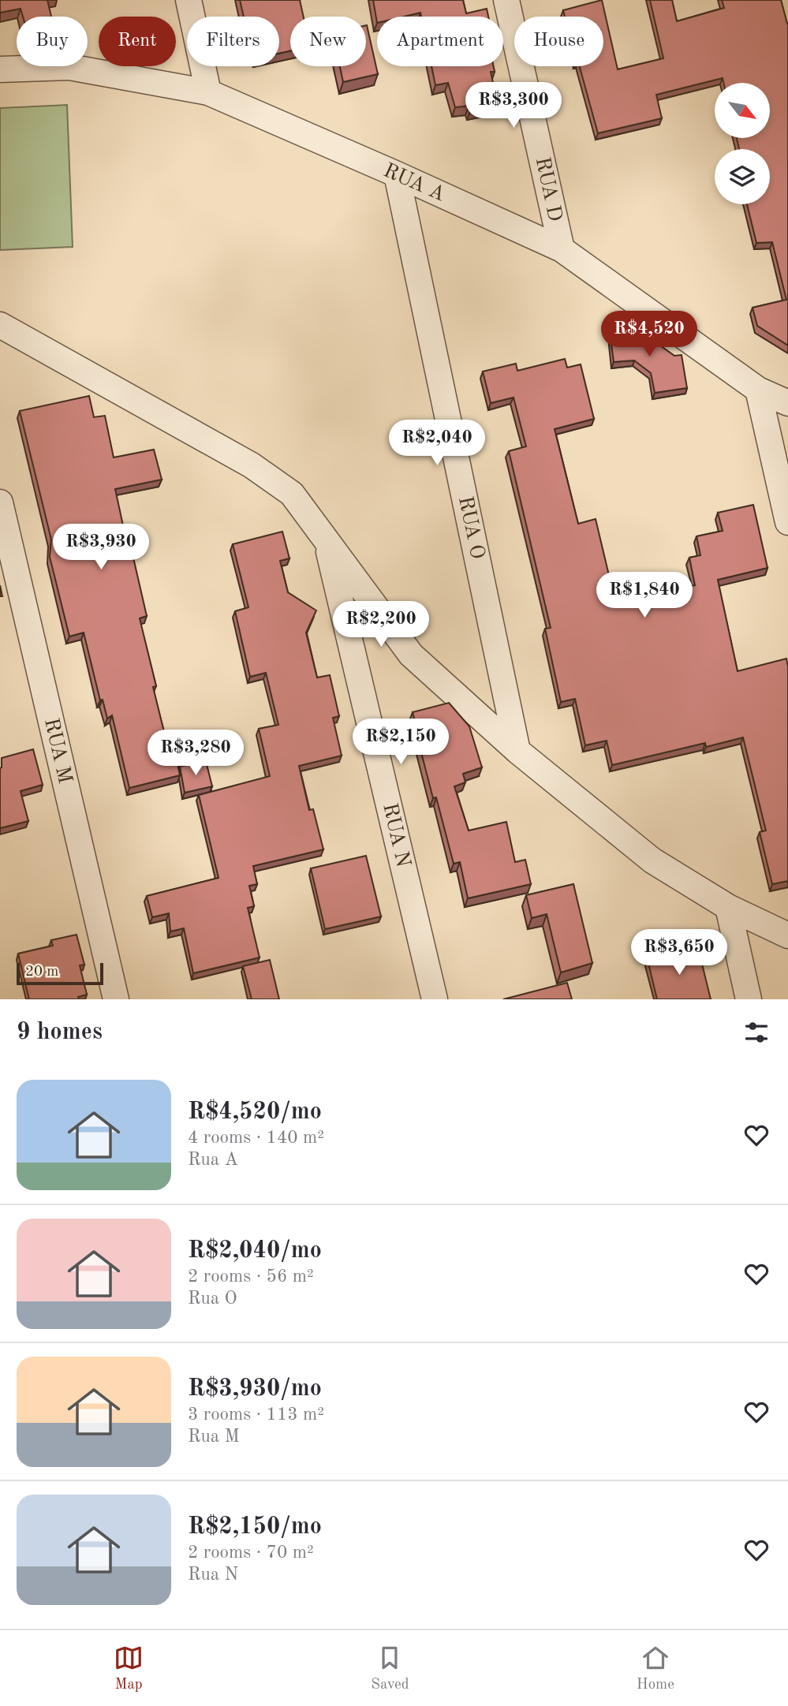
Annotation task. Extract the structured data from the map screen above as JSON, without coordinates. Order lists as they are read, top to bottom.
{
  "streets": {
    "street": [
      "RUA A",
      "RUA D",
      "RUA O",
      "RUA M",
      "RUA N"
    ]
  },
  "crossings": [
    ["RUA A", "RUA D"],
    ["RUA A", "RUA O"]
  ],
  "scale_bar": "20 m",
  "north": "bottom right",
  "page": {
    "chip": [
      "Buy",
      "Rent",
      "Filters",
      "New",
      "Apartment",
      "House"
    ],
    "price": [
      "R$3,300",
      "R$4,520",
      "R$2,040",
      "R$3,930",
      "R$1,840",
      "R$2,200",
      "R$2,150",
      "R$3,280",
      "R$3,650"
    ],
    "scale": "20 m",
    "heading": "9 homes",
    "list": [
      {
        "name": "R$4,520/mo",
        "note": "4 rooms · 140 m² · Rua A"
      },
      {
        "name": "R$2,040/mo",
        "note": "2 rooms · 56 m² · Rua O"
      },
      {
        "name": "R$3,930/mo",
        "note": "3 rooms · 113 m² · Rua M"
      },
      {
        "name": "R$2,150/mo",
        "note": "2 rooms · 70 m² · Rua N"
      }
    ],
    "tabs": ["Map", "Saved", "Home"]
  }
}
